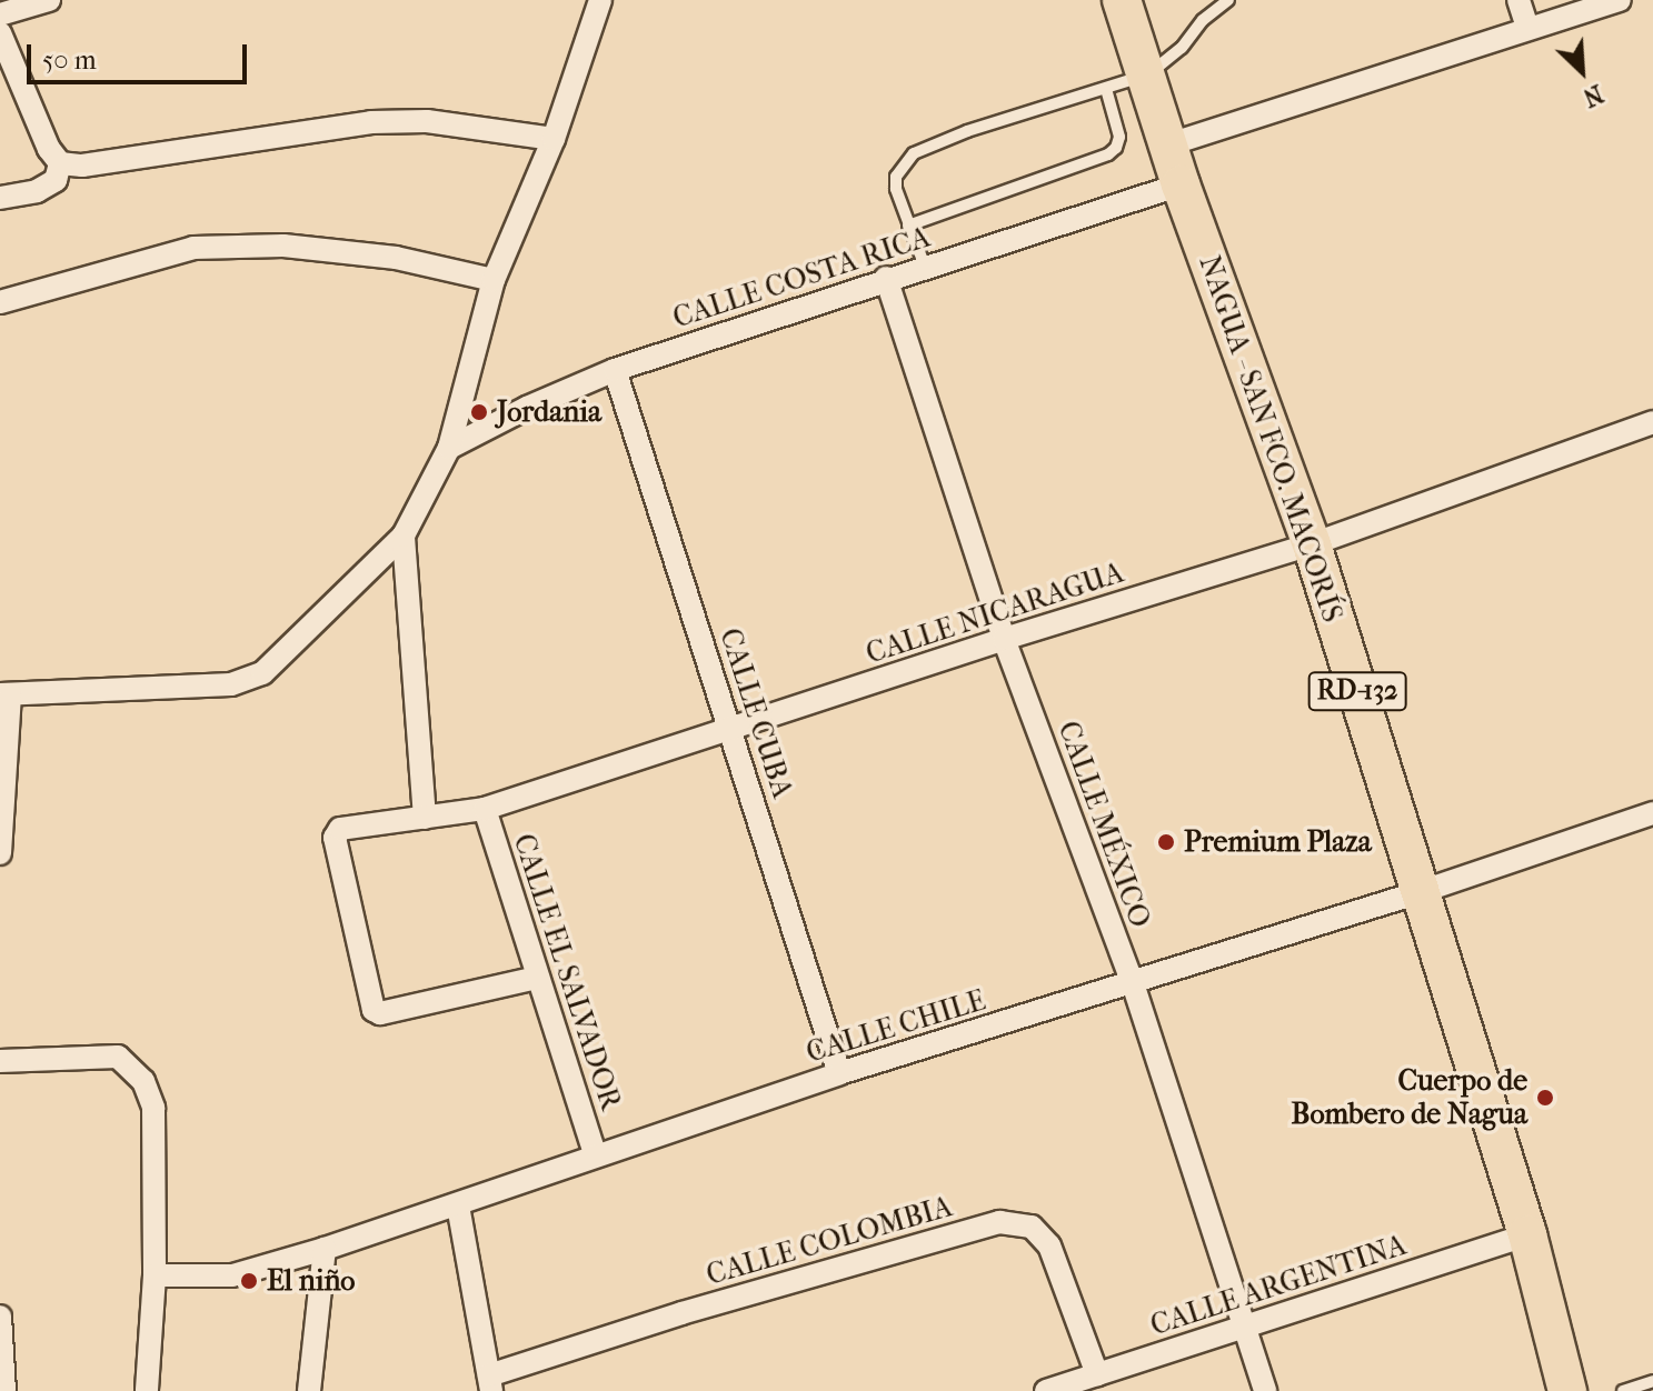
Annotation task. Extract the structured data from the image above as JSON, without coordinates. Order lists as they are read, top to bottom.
{
  "streets": {
    "main road": ["NAGUA - SAN FCO. MACORÍS", "RD-132"],
    "street": [
      "CALLE COSTA RICA",
      "CALLE NICARAGUA",
      "CALLE CUBA",
      "CALLE MÉXICO",
      "CALLE EL SALVADOR",
      "CALLE CHILE",
      "CALLE COLOMBIA",
      "CALLE ARGENTINA"
    ]
  },
  "crossings": [
    ["CALLE COSTA RICA", "NAGUA - SAN FCO. MACORÍS"],
    ["CALLE COSTA RICA", "CALLE CUBA"],
    ["CALLE COSTA RICA", "CALLE MÉXICO"],
    ["NAGUA - SAN FCO. MACORÍS", "CALLE NICARAGUA"],
    ["NAGUA - SAN FCO. MACORÍS", "CALLE CHILE"],
    ["NAGUA - SAN FCO. MACORÍS", "CALLE ARGENTINA"],
    ["CALLE NICARAGUA", "CALLE CUBA"],
    ["CALLE NICARAGUA", "CALLE MÉXICO"],
    ["CALLE NICARAGUA", "CALLE EL SALVADOR"],
    ["CALLE CUBA", "CALLE CHILE"],
    ["CALLE MÉXICO", "CALLE CHILE"],
    ["CALLE MÉXICO", "CALLE ARGENTINA"],
    ["CALLE EL SALVADOR", "CALLE CHILE"],
    ["CALLE COLOMBIA", "CALLE ARGENTINA"]
  ],
  "places": [
    "Jordania",
    "Premium Plaza",
    "Cuerpo de Bombero de Nagua",
    "El niño"
  ],
  "scale_bar": "50 m",
  "north": "bottom right"
}
